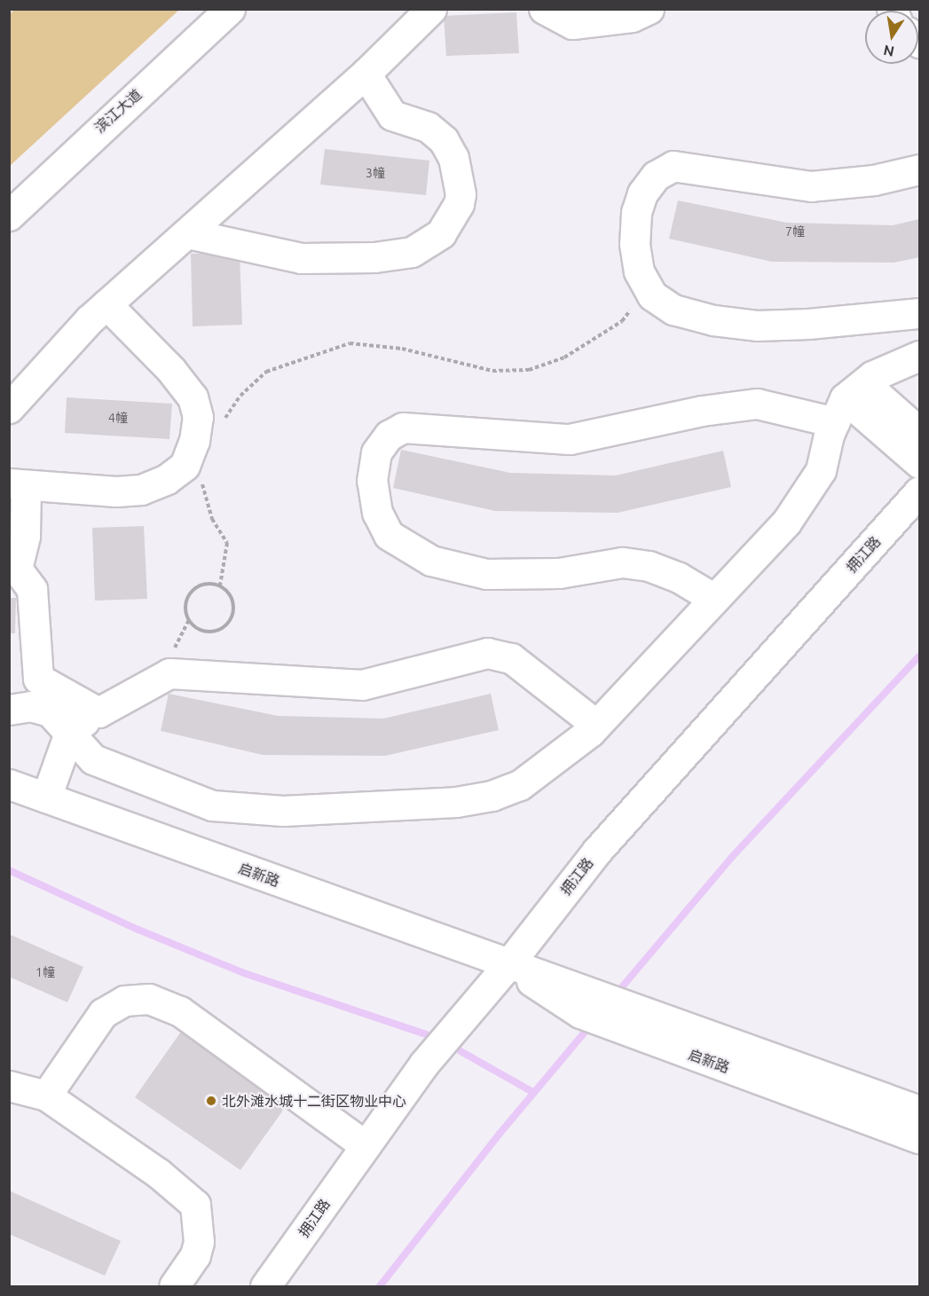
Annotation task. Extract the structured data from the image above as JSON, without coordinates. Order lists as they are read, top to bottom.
{
  "streets": {
    "street": ["滨江大道", "拥江路", "启新路"]
  },
  "crossings": [
    ["拥江路", "启新路"]
  ],
  "places": ["北外滩水城十二街区物业中心"],
  "house_numbers": [
    "3幢",
    "7幢",
    "4幢",
    "1幢"
  ],
  "north": "bottom"
}
